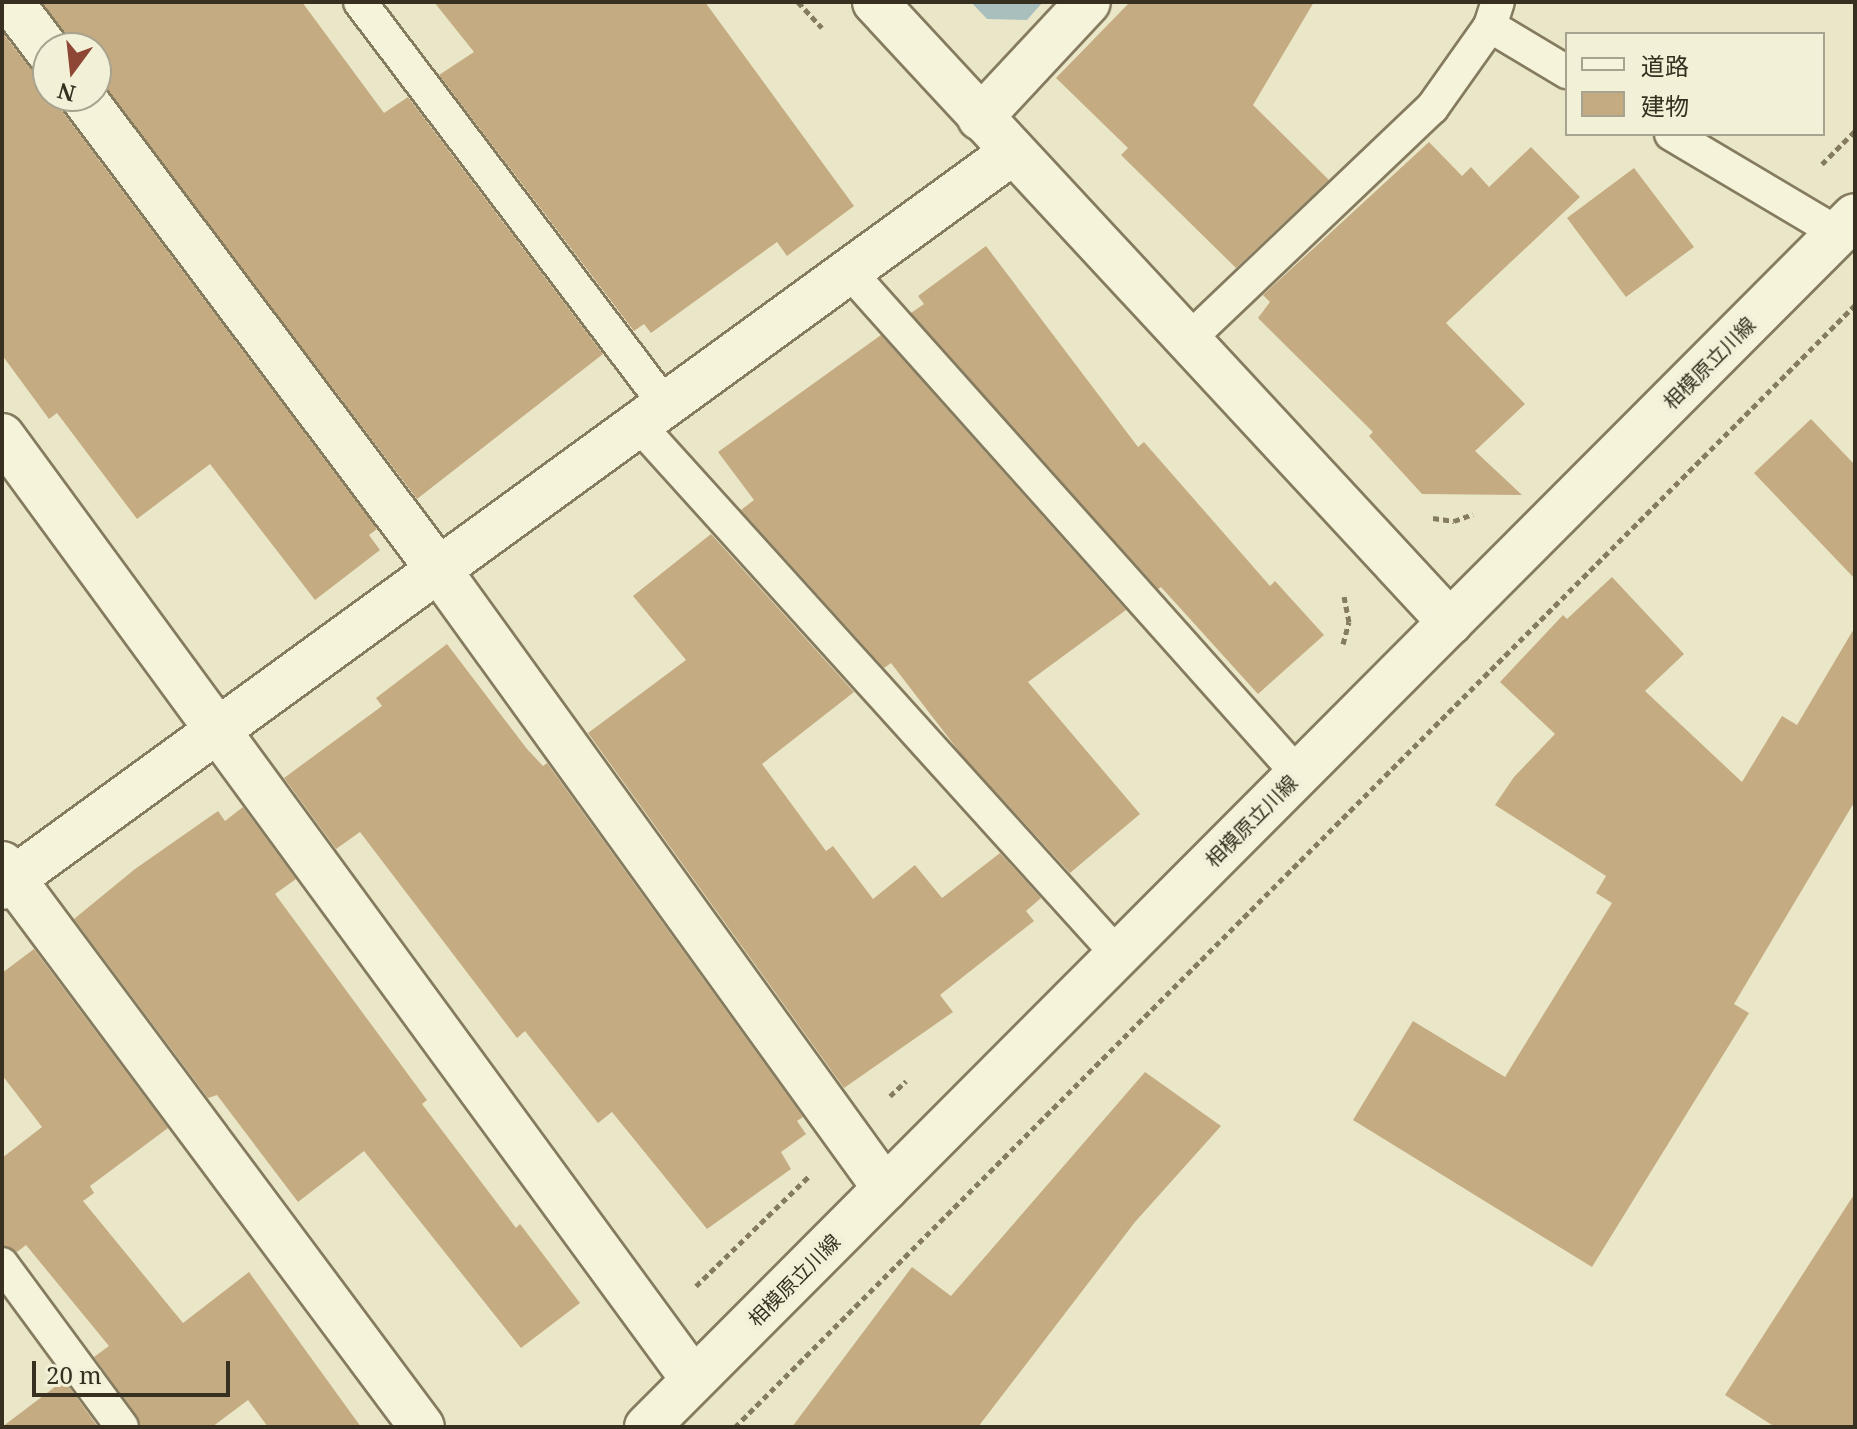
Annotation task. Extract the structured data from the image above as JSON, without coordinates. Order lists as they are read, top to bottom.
{
  "streets": {
    "street": ["相模原立川線"]
  },
  "legend": ["道路", "建物"],
  "scale_bar": "20 m",
  "north": "bottom"
}
